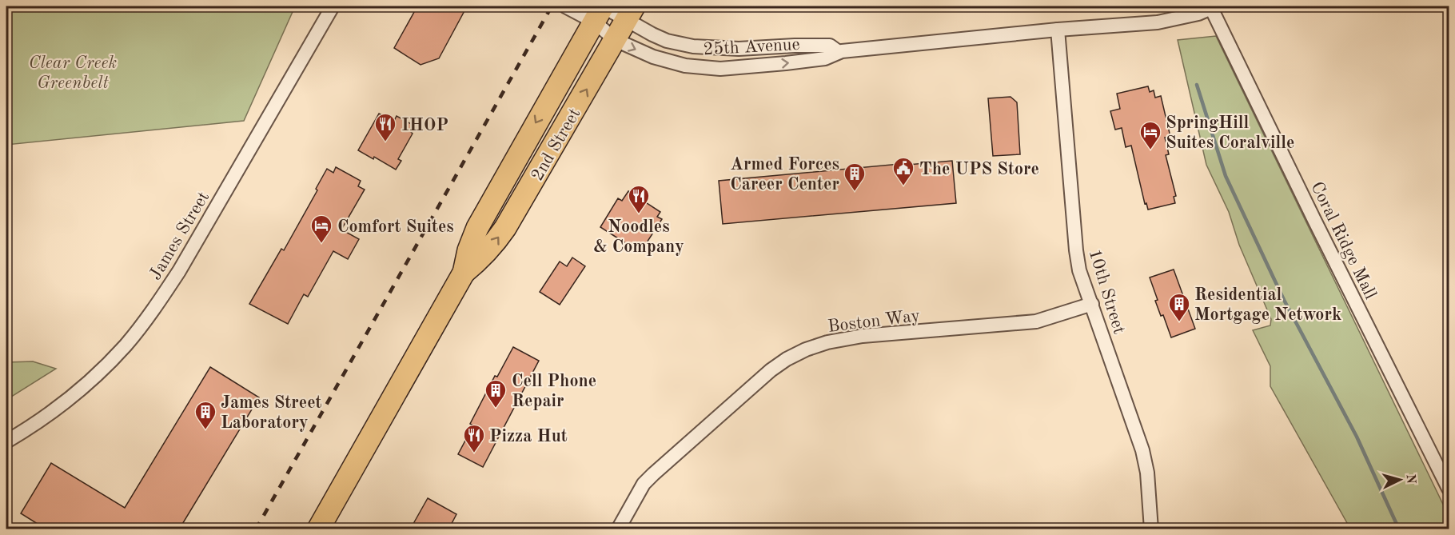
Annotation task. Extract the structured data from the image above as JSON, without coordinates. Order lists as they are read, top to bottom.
{
  "streets": {
    "main road": ["2nd Street"],
    "street": [
      "25th Avenue",
      "James Street",
      "Coral Ridge Mall",
      "10th Street",
      "Boston Way"
    ]
  },
  "crossings": [
    ["25th Avenue", "2nd Street"],
    ["25th Avenue", "Coral Ridge Mall"],
    ["25th Avenue", "10th Street"],
    ["10th Street", "Boston Way"]
  ],
  "parks": ["Clear Creek Greenbelt"],
  "places": {
    "restaurant": ["IHOP", "Noodles & Company", "Pizza Hut"],
    "hotel": ["SpringHill Suites Coralville", "Comfort Suites"],
    "public building": ["The UPS Store"],
    "building": [
      "Armed Forces Career Center",
      "Residential Mortgage Network",
      "Cell Phone Repair",
      "James Street Laboratory"
    ]
  },
  "north": "right"
}
